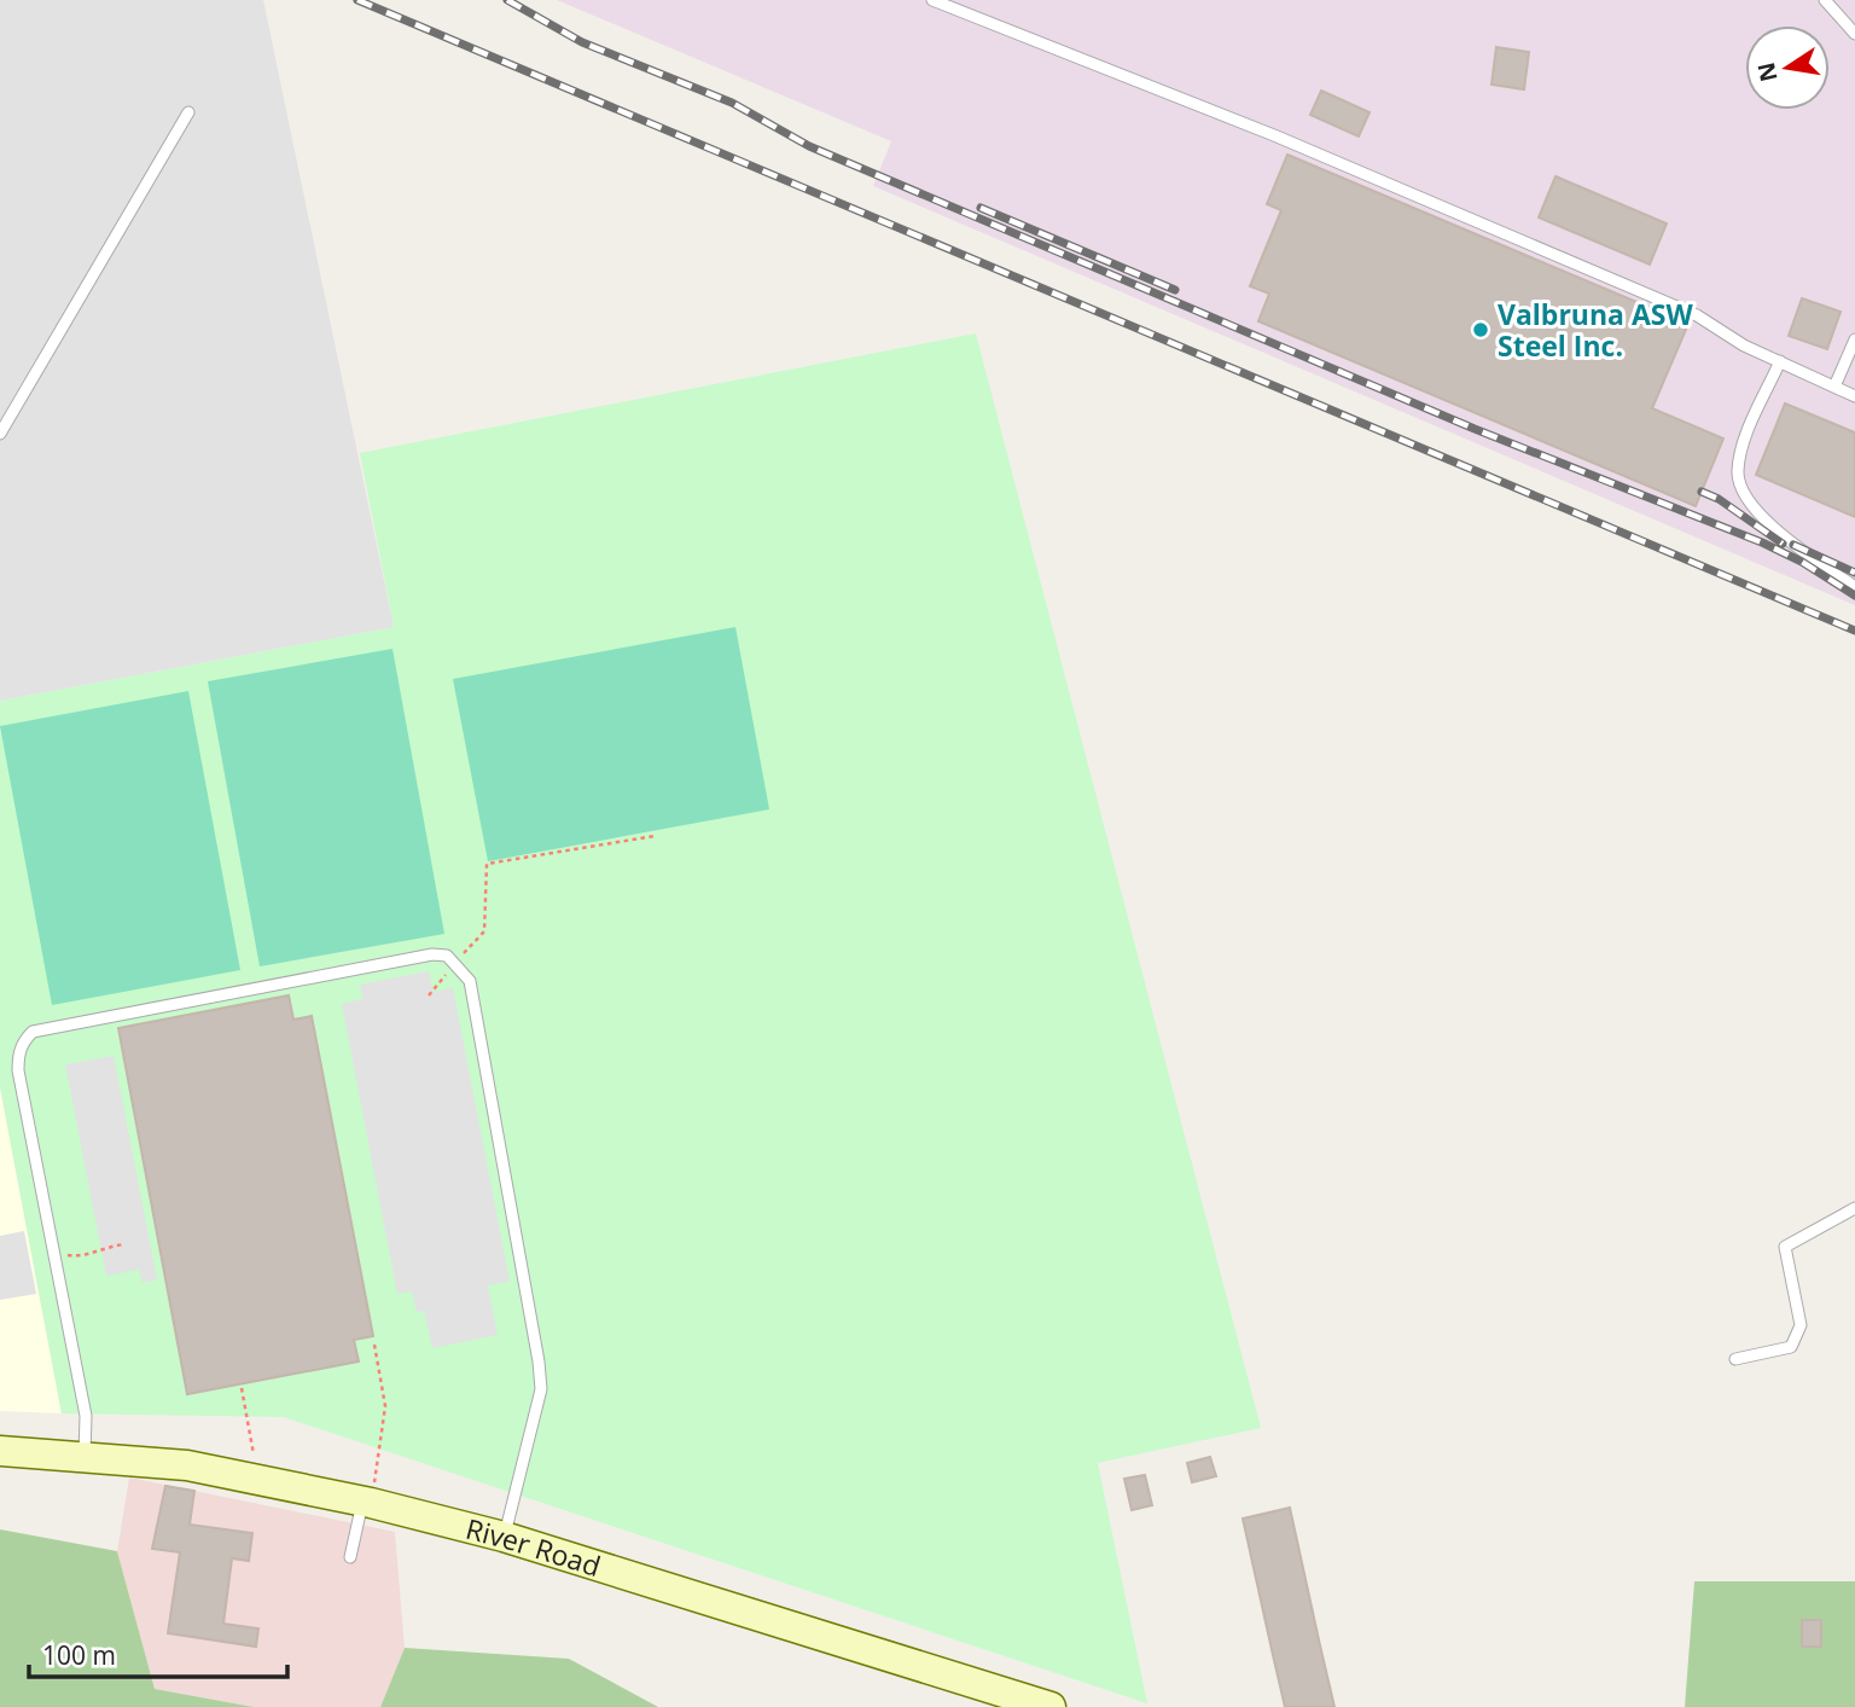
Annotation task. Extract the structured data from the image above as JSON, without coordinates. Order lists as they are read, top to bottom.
{
  "streets": {
    "street": ["River Road"]
  },
  "places": ["Valbruna ASW Steel Inc."],
  "scale_bar": "100 m",
  "north": "left"
}
